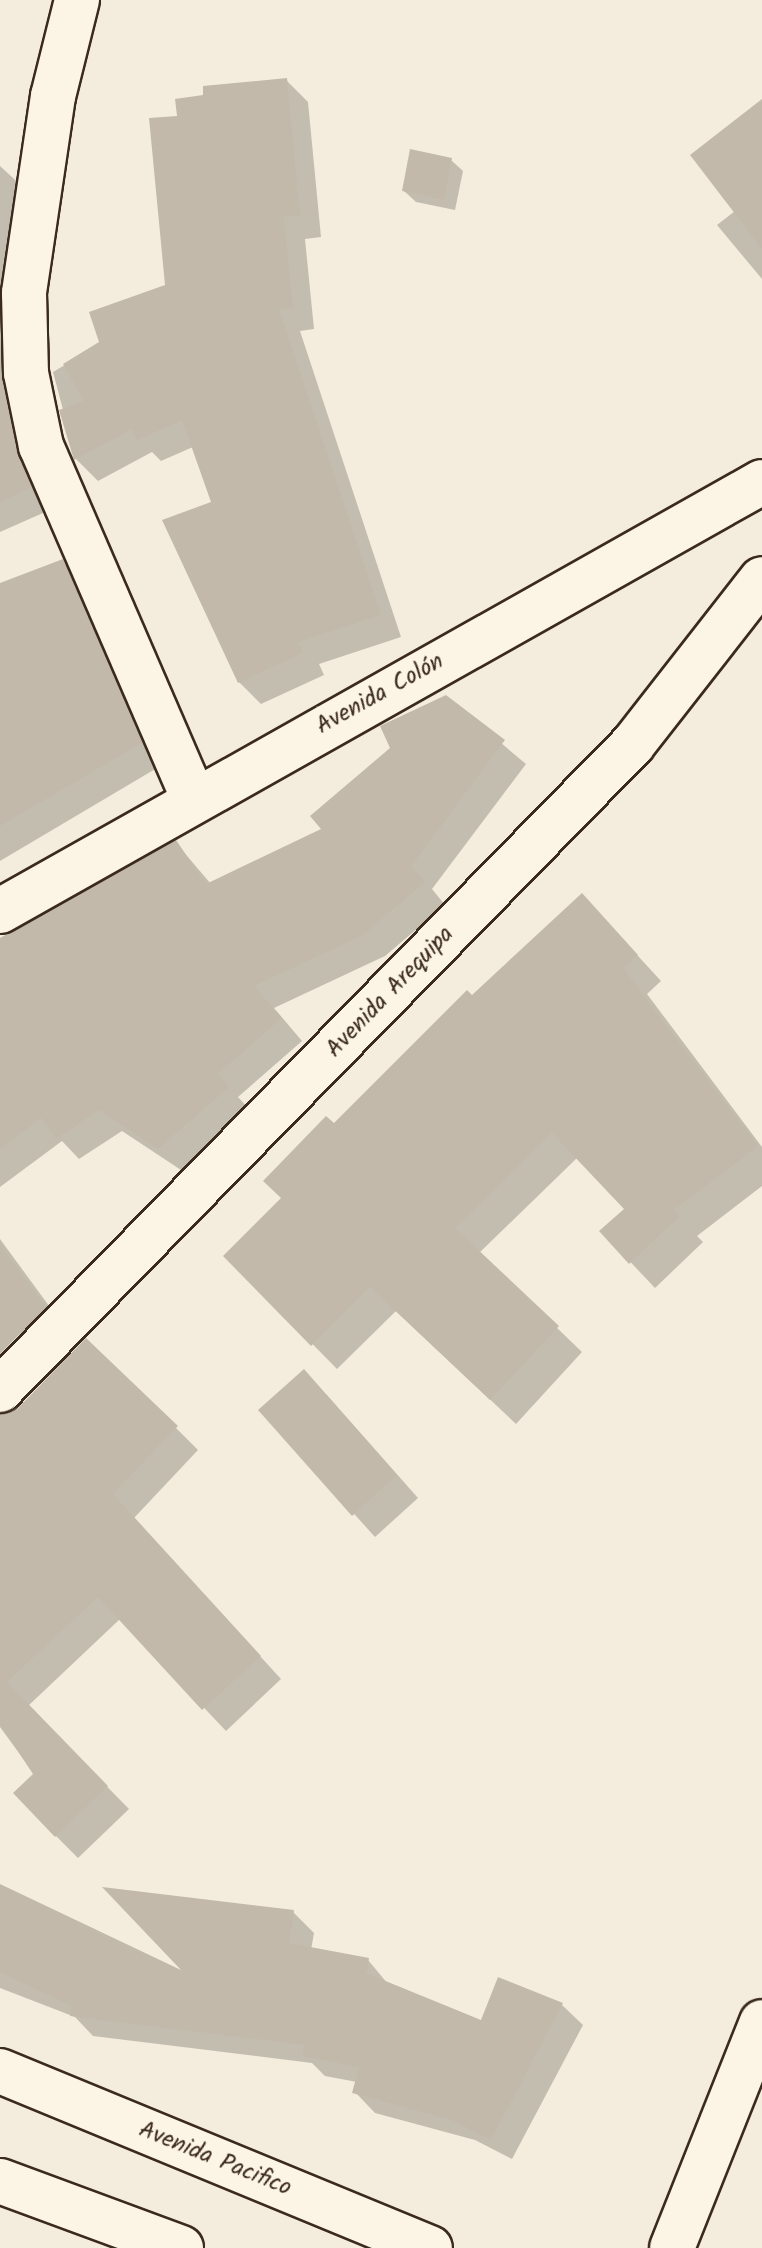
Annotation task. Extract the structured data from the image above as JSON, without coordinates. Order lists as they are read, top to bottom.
{
  "streets": {
    "street": ["Avenida Colón", "Avenida Arequipa", "Avenida Pacifico"]
  }
}
